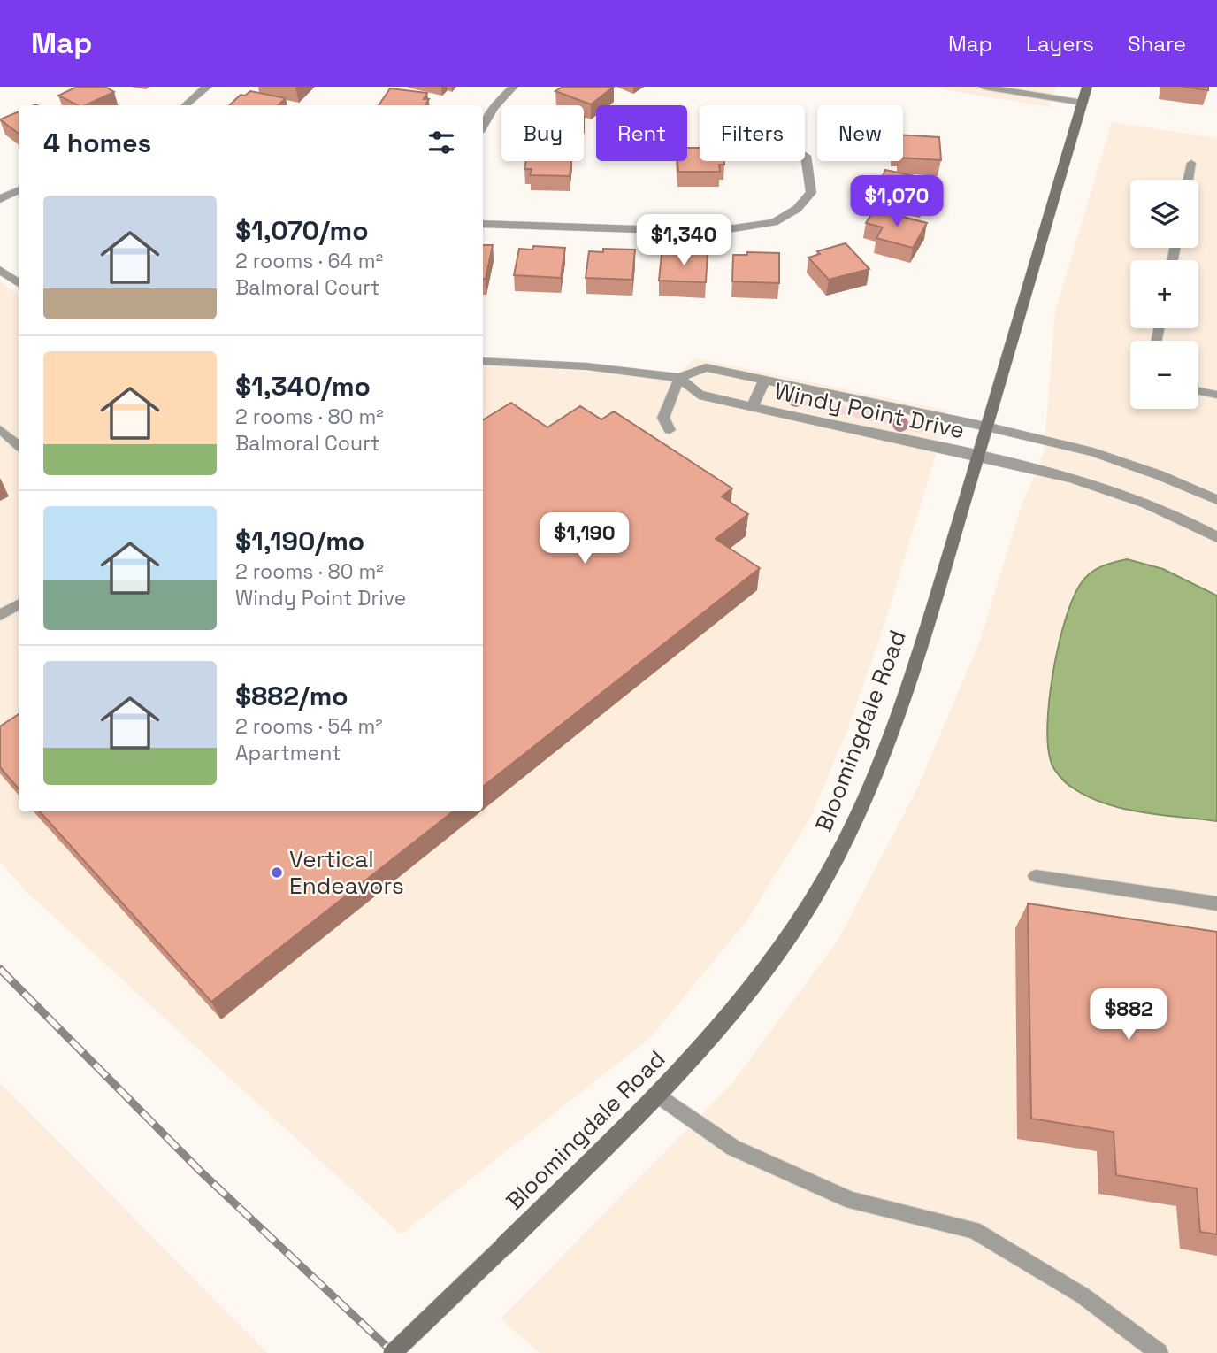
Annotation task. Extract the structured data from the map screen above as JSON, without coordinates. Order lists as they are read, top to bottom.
{
  "streets": {
    "main road": ["Bloomingdale Road"],
    "street": ["Windy Point Drive"]
  },
  "crossings": [
    ["Windy Point Drive", "Bloomingdale Road"]
  ],
  "places": ["Vertical Endeavors"],
  "page": {
    "header": "Map",
    "nav": ["Map", "Layers", "Share"],
    "chip": [
      "Buy",
      "Rent",
      "Filters",
      "New"
    ],
    "heading": "4 homes",
    "price": [
      "$1,070",
      "$1,340",
      "$1,190",
      "$882"
    ],
    "map_buttons": ["+", "−"],
    "list": [
      {
        "name": "$1,070/mo",
        "note": "2 rooms · 64 m² · Balmoral Court"
      },
      {
        "name": "$1,340/mo",
        "note": "2 rooms · 80 m² · Balmoral Court"
      },
      {
        "name": "$1,190/mo",
        "note": "2 rooms · 80 m² · Windy Point Drive"
      },
      {
        "name": "$882/mo",
        "note": "2 rooms · 54 m² · Apartment"
      }
    ]
  }
}
